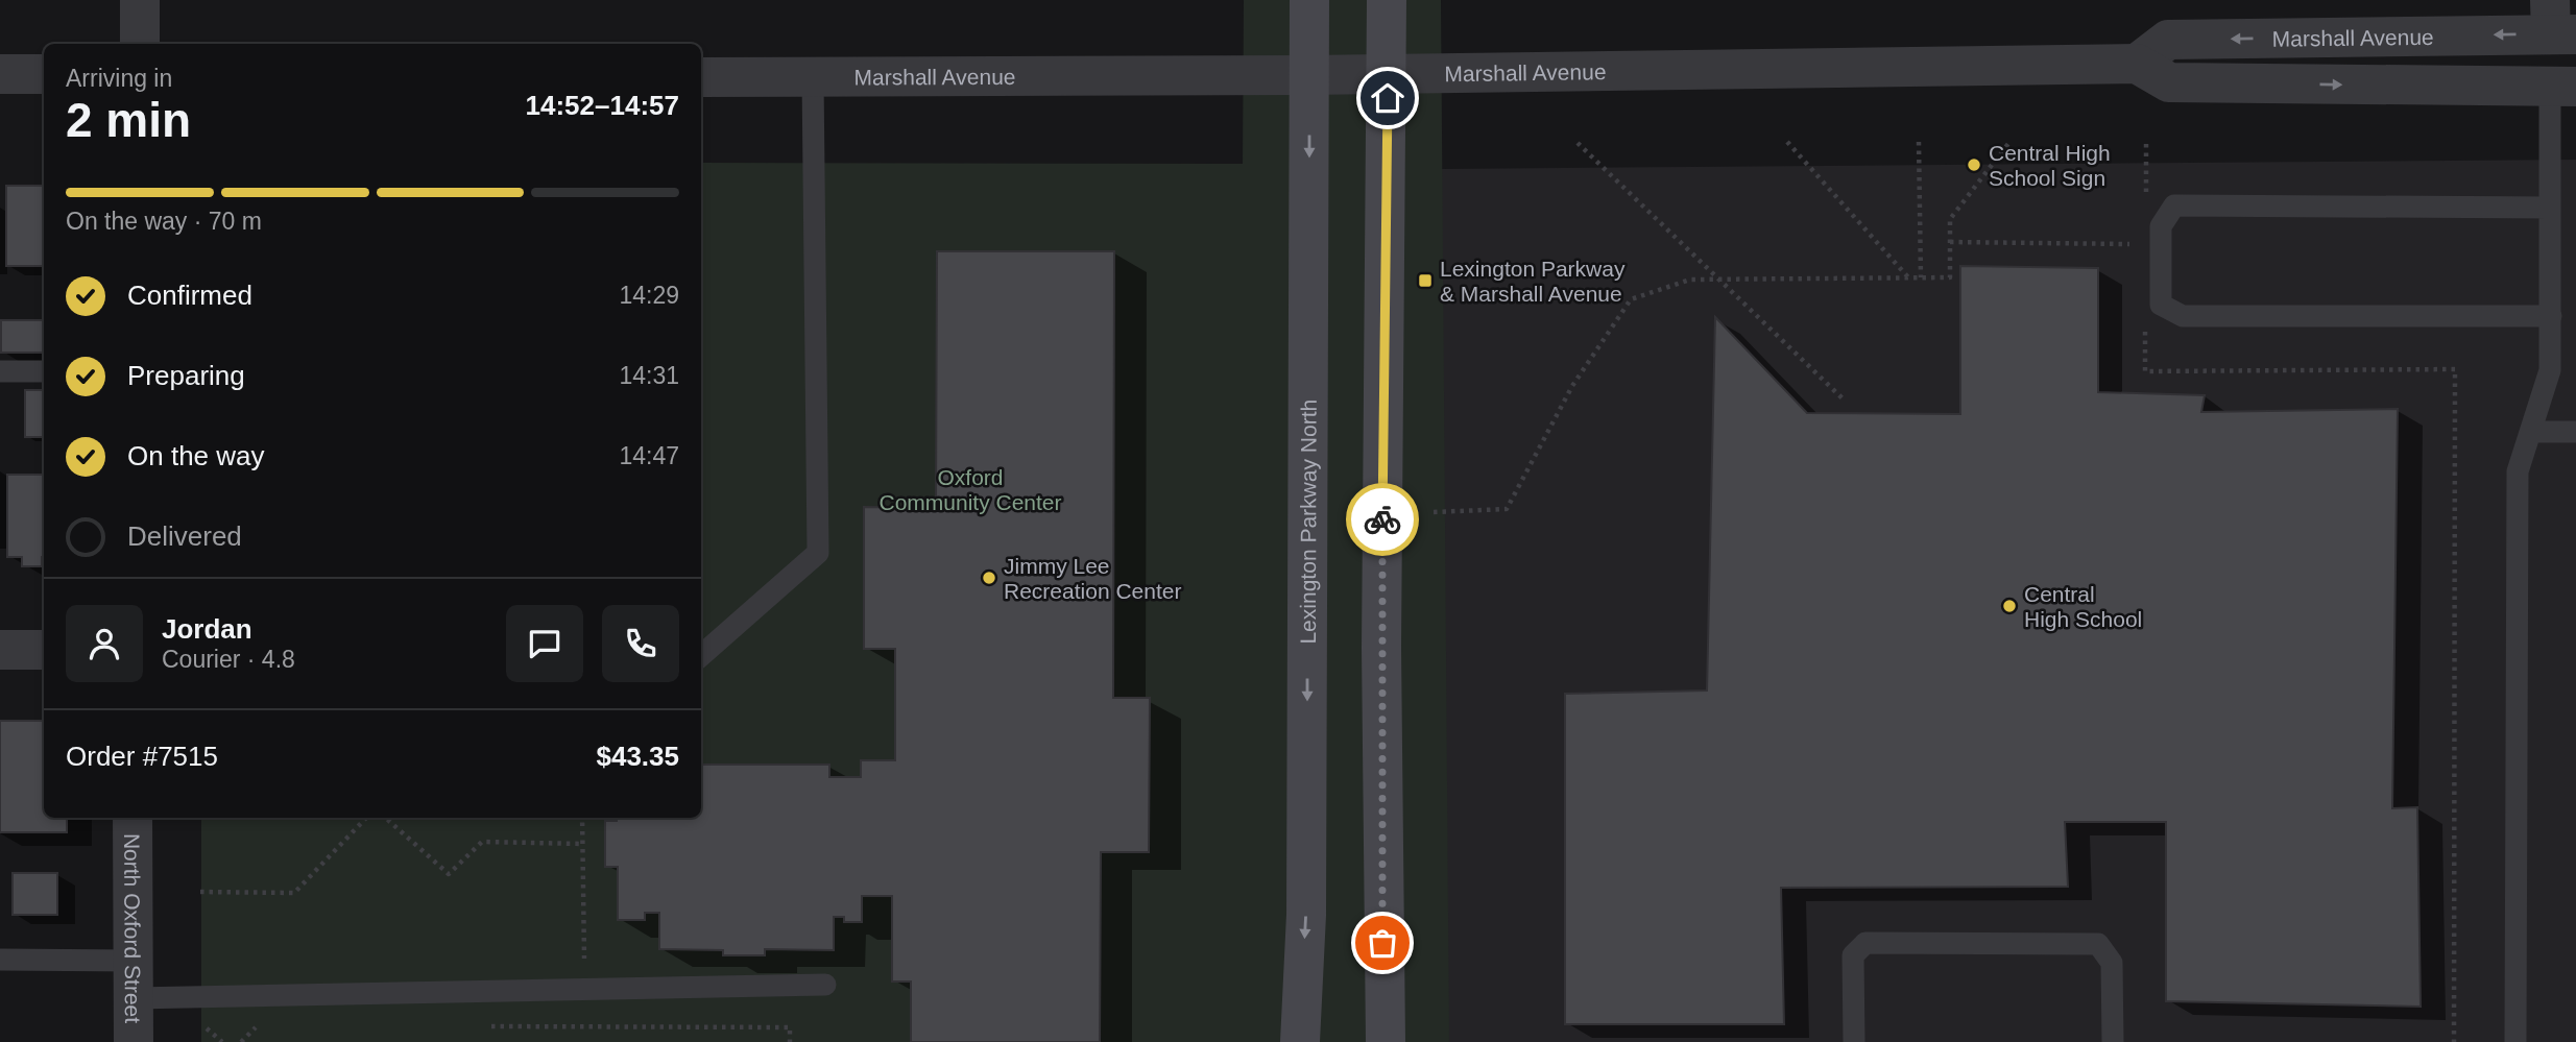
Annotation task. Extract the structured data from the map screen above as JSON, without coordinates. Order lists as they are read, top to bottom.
{
  "streets": {
    "main road": ["Lexington Parkway North"],
    "street": ["Marshall Avenue", "North Oxford Street"]
  },
  "crossings": [
    ["Marshall Avenue", "Lexington Parkway North"]
  ],
  "parks": ["Oxford Community Center"],
  "places": {
    "other": ["Central High School Sign", "Jimmy Lee Recreation Center", "Central High School"],
    "transit": ["Lexington Parkway & Marshall Avenue"]
  },
  "page": {
    "heading": ["2 min", "Arriving in", "14:52–14:57"],
    "panel": [
      "Jordan",
      "Courier · 4.8",
      "Order #7515",
      "$43.35"
    ],
    "bar": "On the way · 70 m",
    "list": [
      ["Confirmed", "14:29"],
      ["Preparing", "14:31"],
      ["On the way", "14:47"],
      "Delivered"
    ]
  }
}
